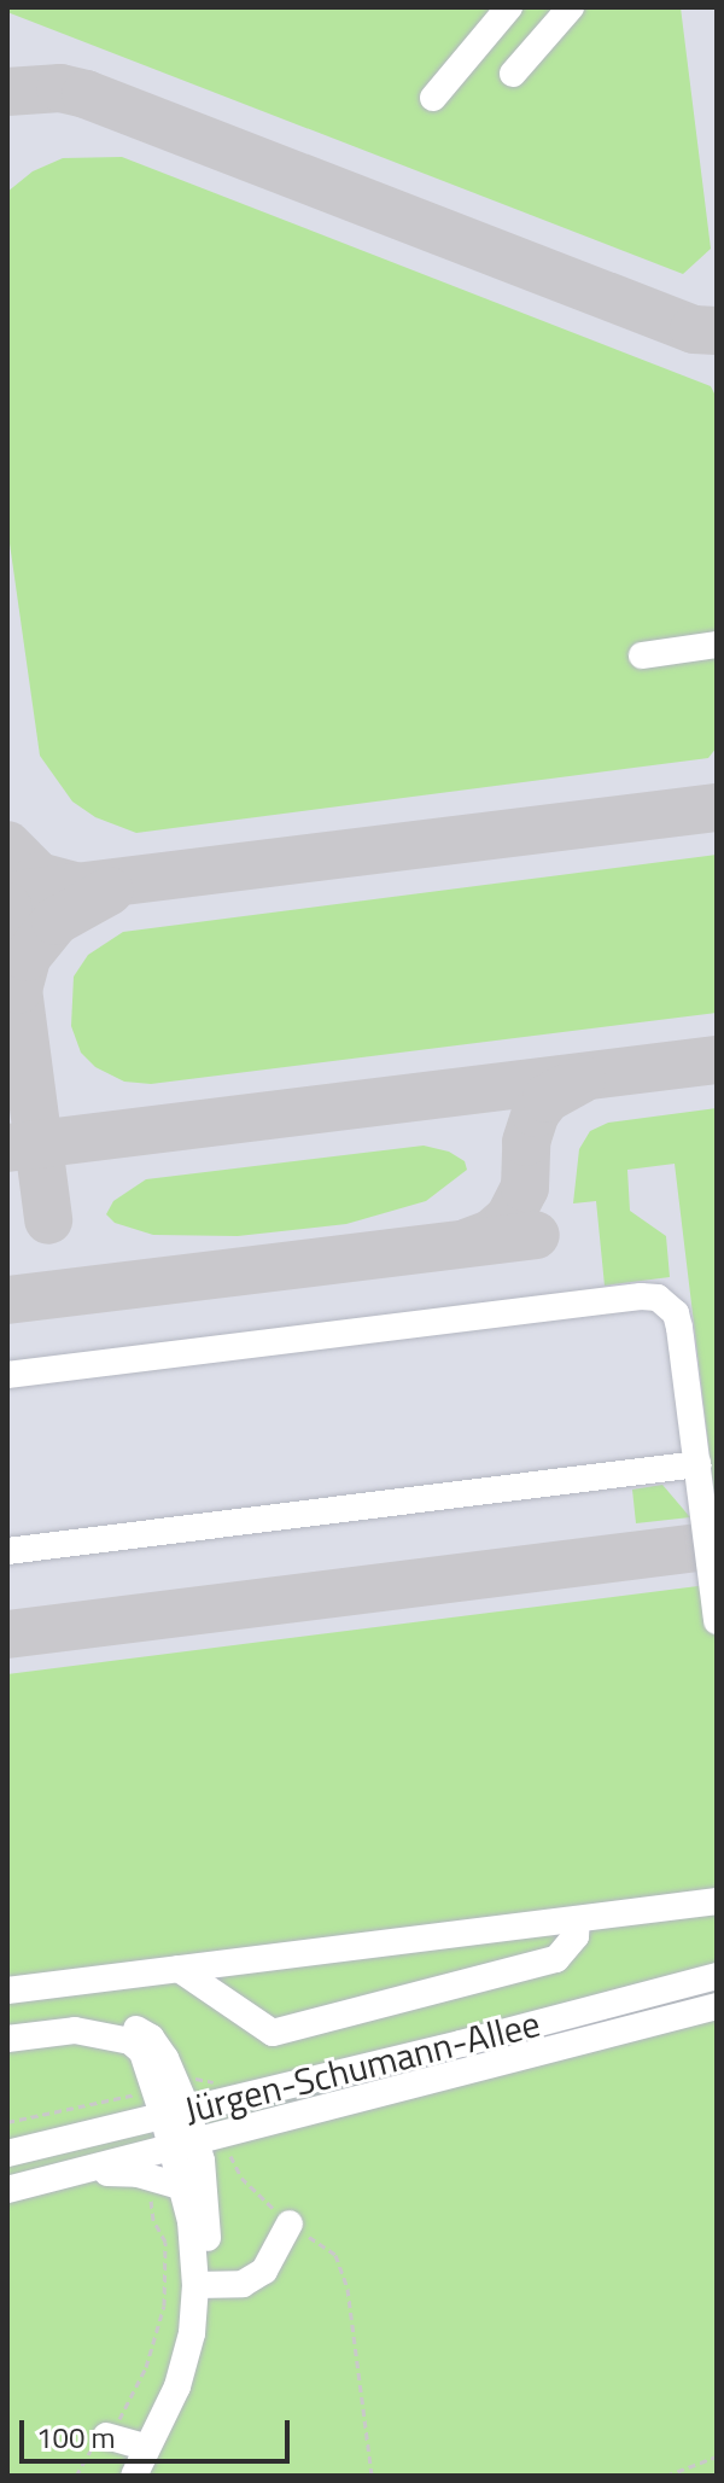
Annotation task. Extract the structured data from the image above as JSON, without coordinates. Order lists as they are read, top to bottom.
{
  "streets": {
    "street": ["Jürgen-Schumann-Allee"]
  },
  "scale_bar": "100 m"
}
